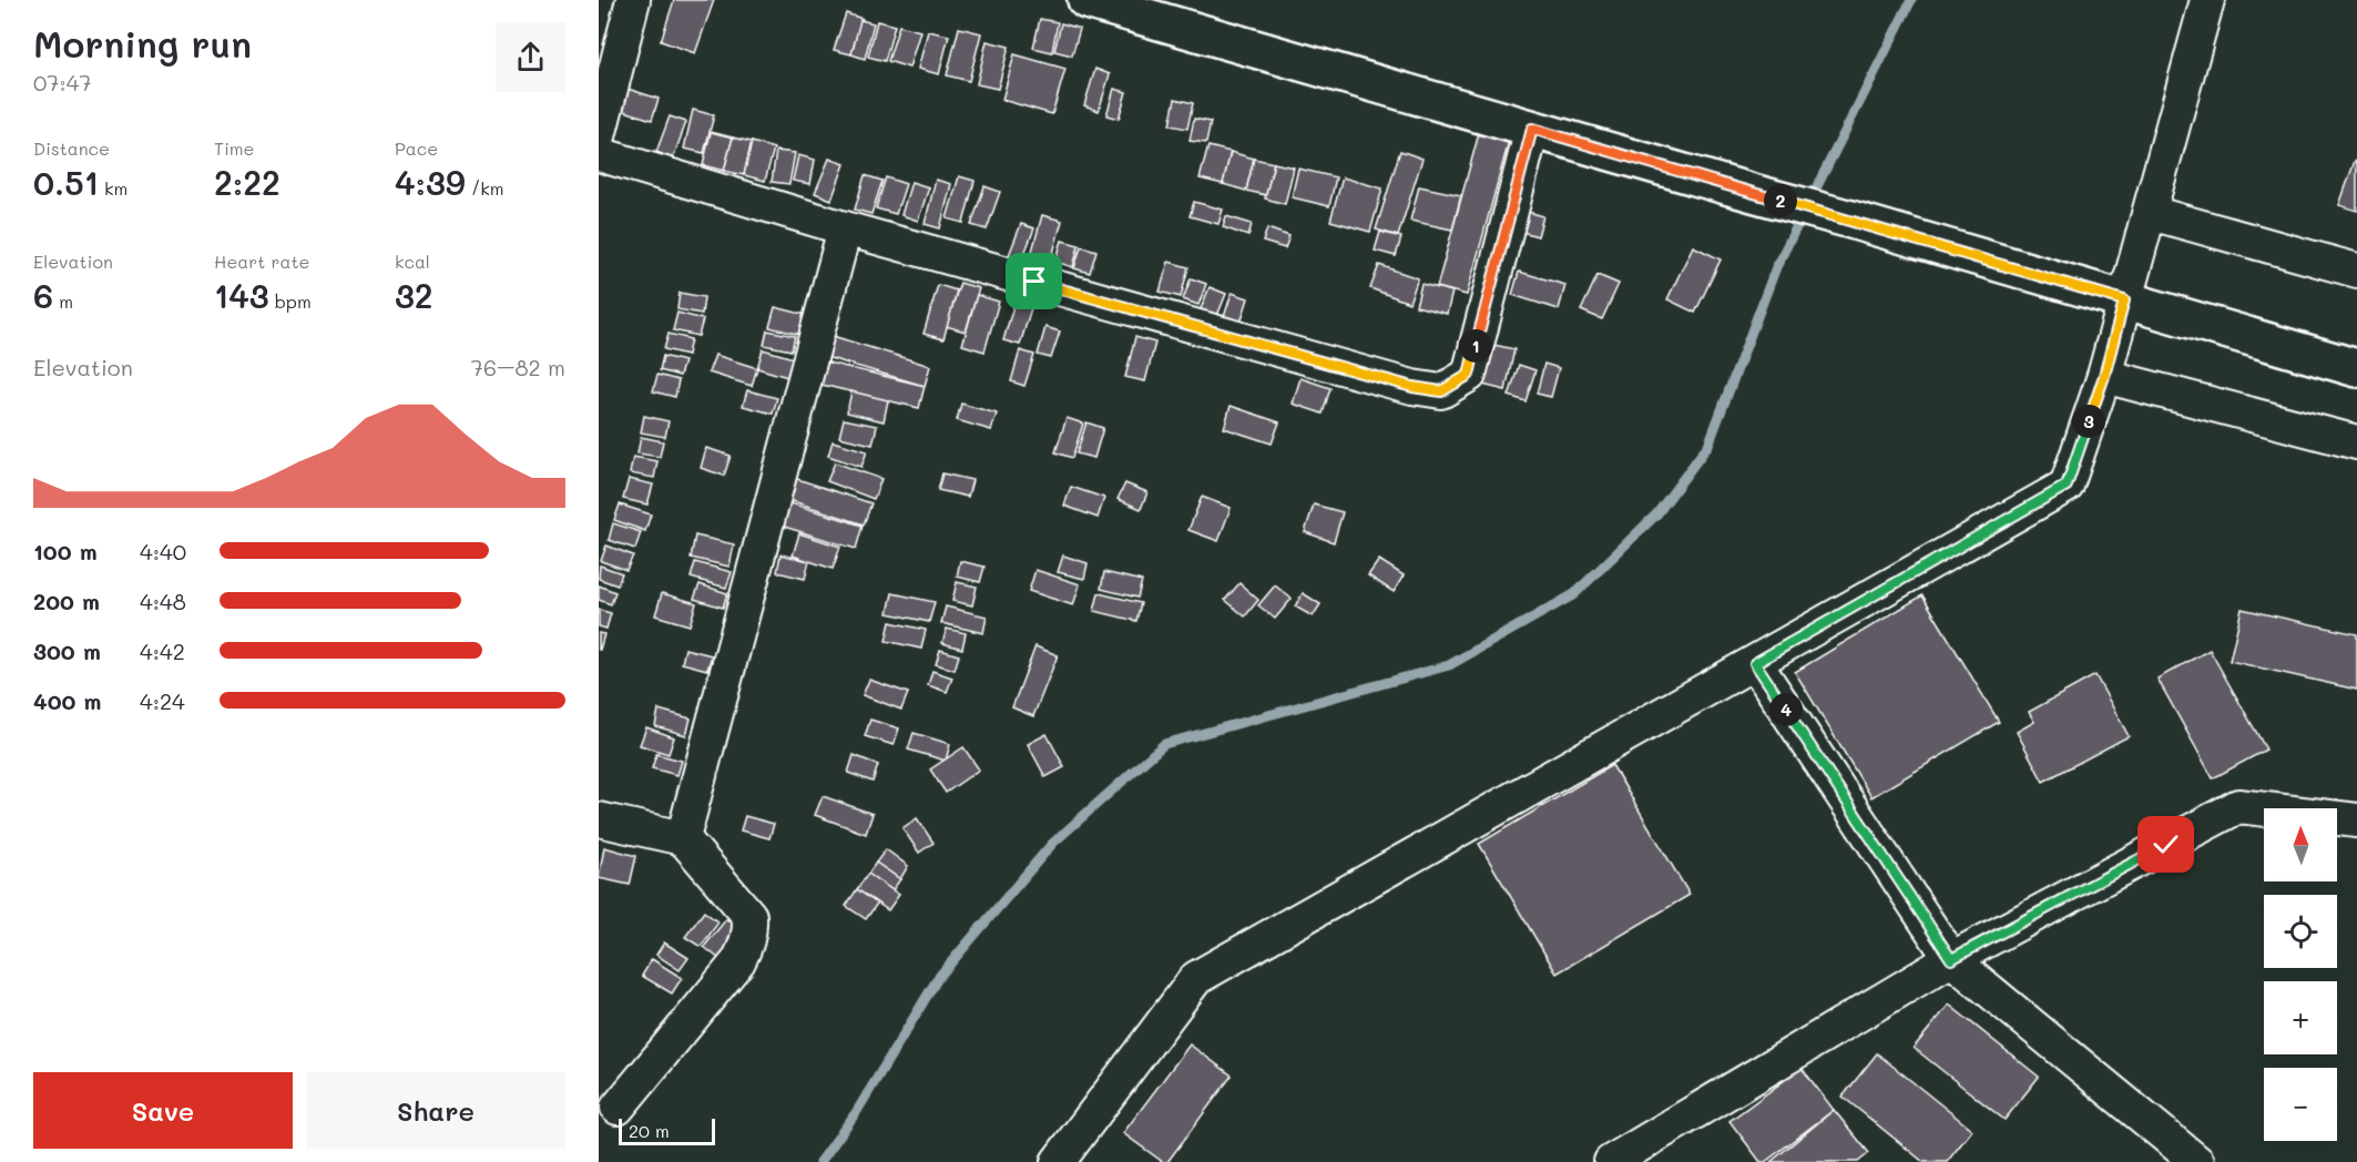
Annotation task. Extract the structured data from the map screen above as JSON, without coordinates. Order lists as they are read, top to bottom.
{
  "scale_bar": "20 m",
  "north": "top",
  "page": {
    "heading": ["Morning run", "07:47"],
    "stats": [
      ["Distance", "0.51 km"],
      ["Time", "2:22"],
      ["Pace", "4:39 /km"],
      ["Elevation", "6 m"],
      ["Heart rate", "143 bpm"],
      ["kcal", "32"]
    ],
    "pins": [
      "2",
      "1",
      "3",
      "4"
    ],
    "chart": ["Elevation", "76–82 m"],
    "list": [
      {
        "name": "100 m",
        "note": "4:40"
      },
      {
        "name": "200 m",
        "note": "4:48"
      },
      {
        "name": "300 m",
        "note": "4:42"
      },
      {
        "name": "400 m",
        "note": "4:24"
      }
    ],
    "map_buttons": ["+", "−"],
    "buttons": ["Save", "Share"],
    "scale": "20 m"
  }
}
